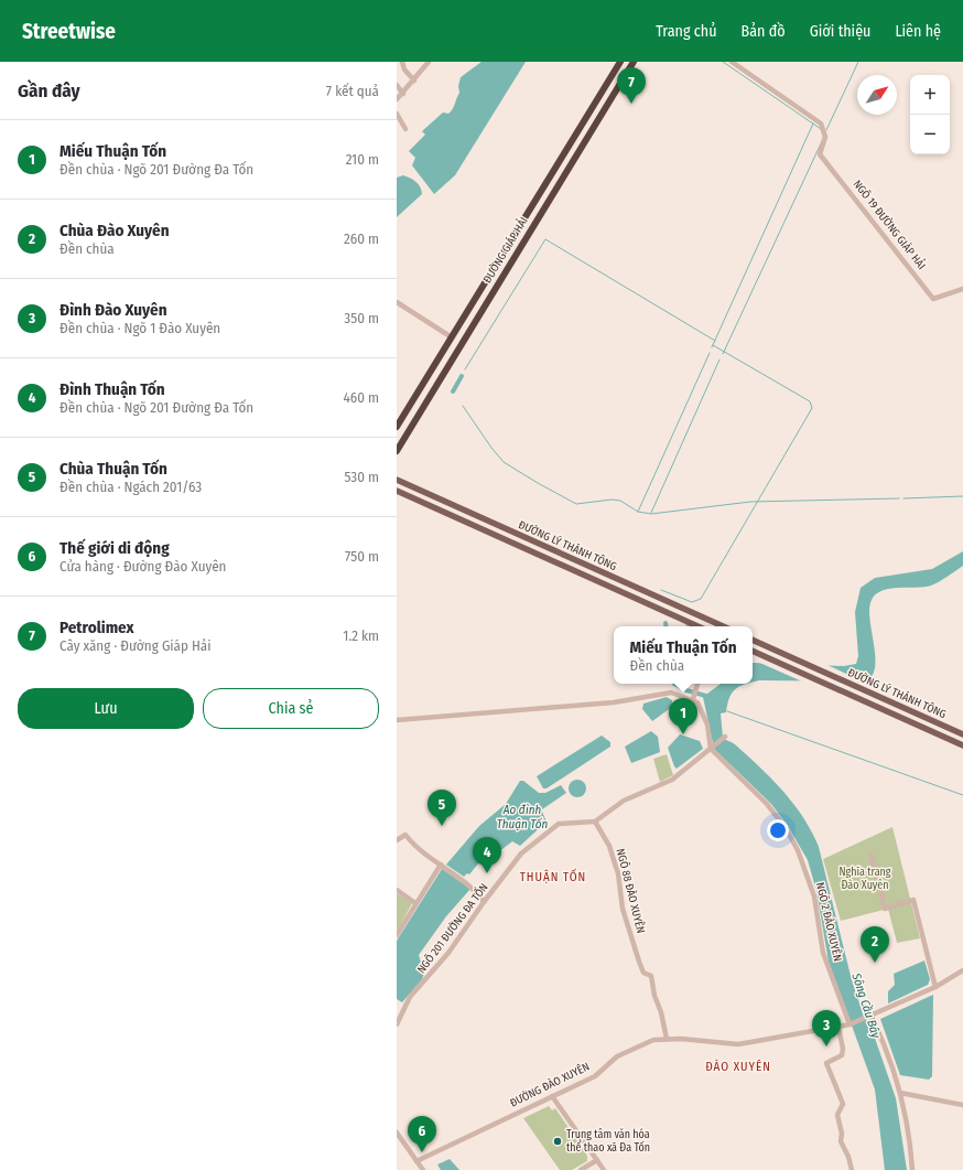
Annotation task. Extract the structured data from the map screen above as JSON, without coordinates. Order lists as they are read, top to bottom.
{
  "streets": {
    "highway": ["ĐƯỜNG GIÁP HẢI"],
    "main road": ["ĐƯỜNG LÝ THÁNH TÔNG"],
    "street": [
      "NGÕ 19 ĐƯỜNG GIÁP HẢI",
      "NGÕ 88 ĐÀO XUYÊN",
      "NGÕ 2 ĐÀO XUYÊN",
      "NGÕ 201 ĐƯỜNG ĐA TỐN",
      "ĐƯỜNG ĐÀO XUYÊN"
    ]
  },
  "crossings": [
    ["NGÕ 88 ĐÀO XUYÊN", "NGÕ 201 ĐƯỜNG ĐA TỐN"],
    ["NGÕ 88 ĐÀO XUYÊN", "ĐƯỜNG ĐÀO XUYÊN"],
    ["NGÕ 2 ĐÀO XUYÊN", "ĐƯỜNG ĐÀO XUYÊN"]
  ],
  "districts": ["THUẬN TỐN", "ĐÀO XUYÊN"],
  "water": ["Ao đình Thuận Tốn", "Sông Cầu Bây"],
  "parks": ["Nghĩa trang Đào Xuyên"],
  "places": ["Trung tâm văn hóa thể thao xã Đa Tốn"],
  "north": "top right",
  "page": {
    "header": "Streetwise",
    "nav": [
      "Trang chủ",
      "Bản đồ",
      "Giới thiệu",
      "Liên hệ"
    ],
    "heading": ["Gần đây", "7 kết quả"],
    "pins": [
      "7",
      "1",
      "5",
      "4",
      "2",
      "3",
      "6"
    ],
    "map_buttons": ["+", "−"],
    "list": [
      {
        "mark": "1",
        "name": "Miếu Thuận Tốn",
        "note": "Đền chùa · Ngõ 201 Đường Đa Tốn",
        "value": "210 m"
      },
      {
        "mark": "2",
        "name": "Chùa Đào Xuyên",
        "note": "Đền chùa",
        "value": "260 m"
      },
      {
        "mark": "3",
        "name": "Đình Đào Xuyên",
        "note": "Đền chùa · Ngõ 1 Đào Xuyên",
        "value": "350 m"
      },
      {
        "mark": "4",
        "name": "Đình Thuận Tốn",
        "note": "Đền chùa · Ngõ 201 Đường Đa Tốn",
        "value": "460 m"
      },
      {
        "mark": "5",
        "name": "Chùa Thuận Tốn",
        "note": "Đền chùa · Ngách 201/63",
        "value": "530 m"
      },
      {
        "mark": "6",
        "name": "Thế giới di động",
        "note": "Cửa hàng · Đường Đào Xuyên",
        "value": "750 m"
      },
      {
        "mark": "7",
        "name": "Petrolimex",
        "note": "Cây xăng · Đường Giáp Hải",
        "value": "1.2 km"
      }
    ],
    "popup": ["Miếu Thuận Tốn", "Đền chùa"],
    "buttons": ["Lưu", "Chia sẻ"]
  }
}
